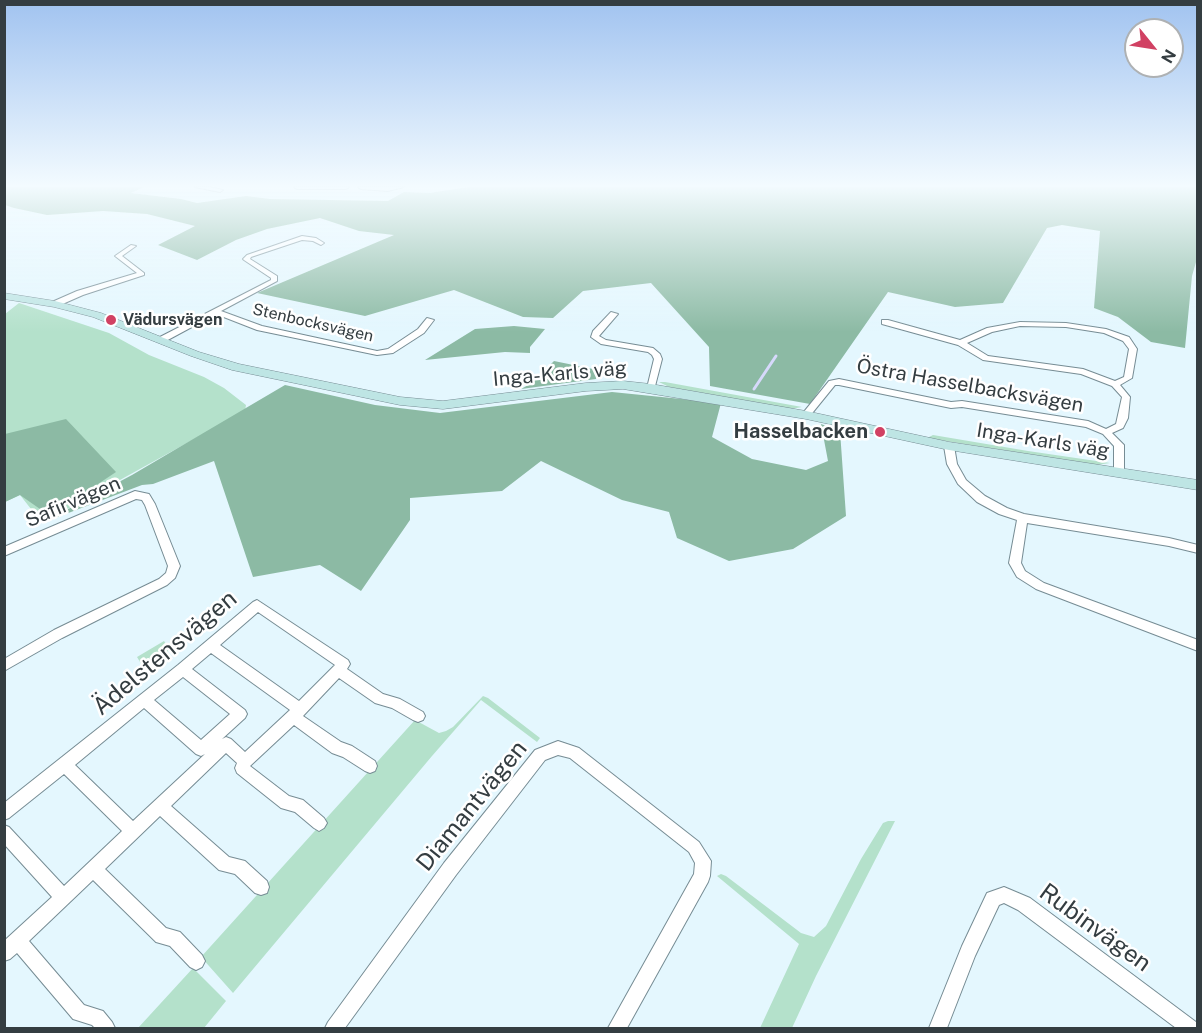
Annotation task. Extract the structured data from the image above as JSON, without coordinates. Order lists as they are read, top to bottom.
{
  "streets": {
    "street": [
      "Stenbocksvägen",
      "Inga-Karls väg",
      "Östra Hasselbacksvägen",
      "Safirvägen",
      "Ädelstensvägen",
      "Diamantvägen",
      "Rubinvägen"
    ]
  },
  "crossings": [
    ["Inga-Karls väg", "Östra Hasselbacksvägen"]
  ],
  "places": ["Vädursvägen", "Hasselbacken"],
  "north": "bottom right"
}
